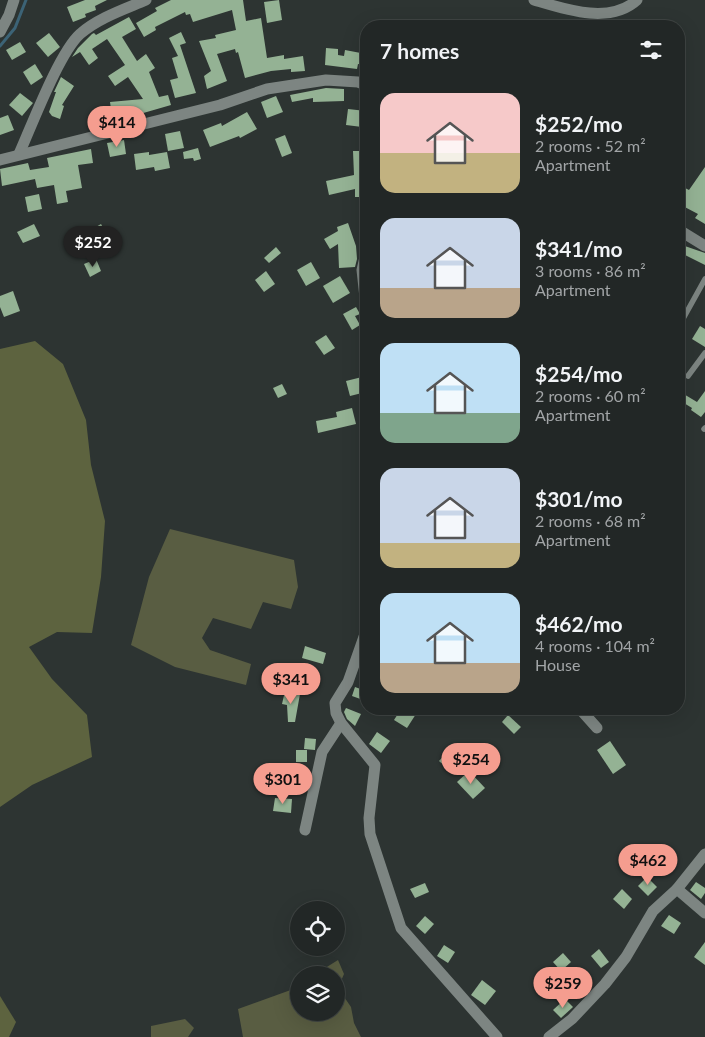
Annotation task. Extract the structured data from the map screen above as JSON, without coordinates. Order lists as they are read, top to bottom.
{
  "page": {
    "heading": "7 homes",
    "list": [
      {
        "name": "$252/mo",
        "note": "2 rooms · 52 m² · Apartment"
      },
      {
        "name": "$341/mo",
        "note": "3 rooms · 86 m² · Apartment"
      },
      {
        "name": "$254/mo",
        "note": "2 rooms · 60 m² · Apartment"
      },
      {
        "name": "$301/mo",
        "note": "2 rooms · 68 m² · Apartment"
      },
      {
        "name": "$462/mo",
        "note": "4 rooms · 104 m² · House"
      }
    ],
    "price": [
      "$414",
      "$252",
      "$341",
      "$254",
      "$301",
      "$462",
      "$259"
    ]
  }
}
